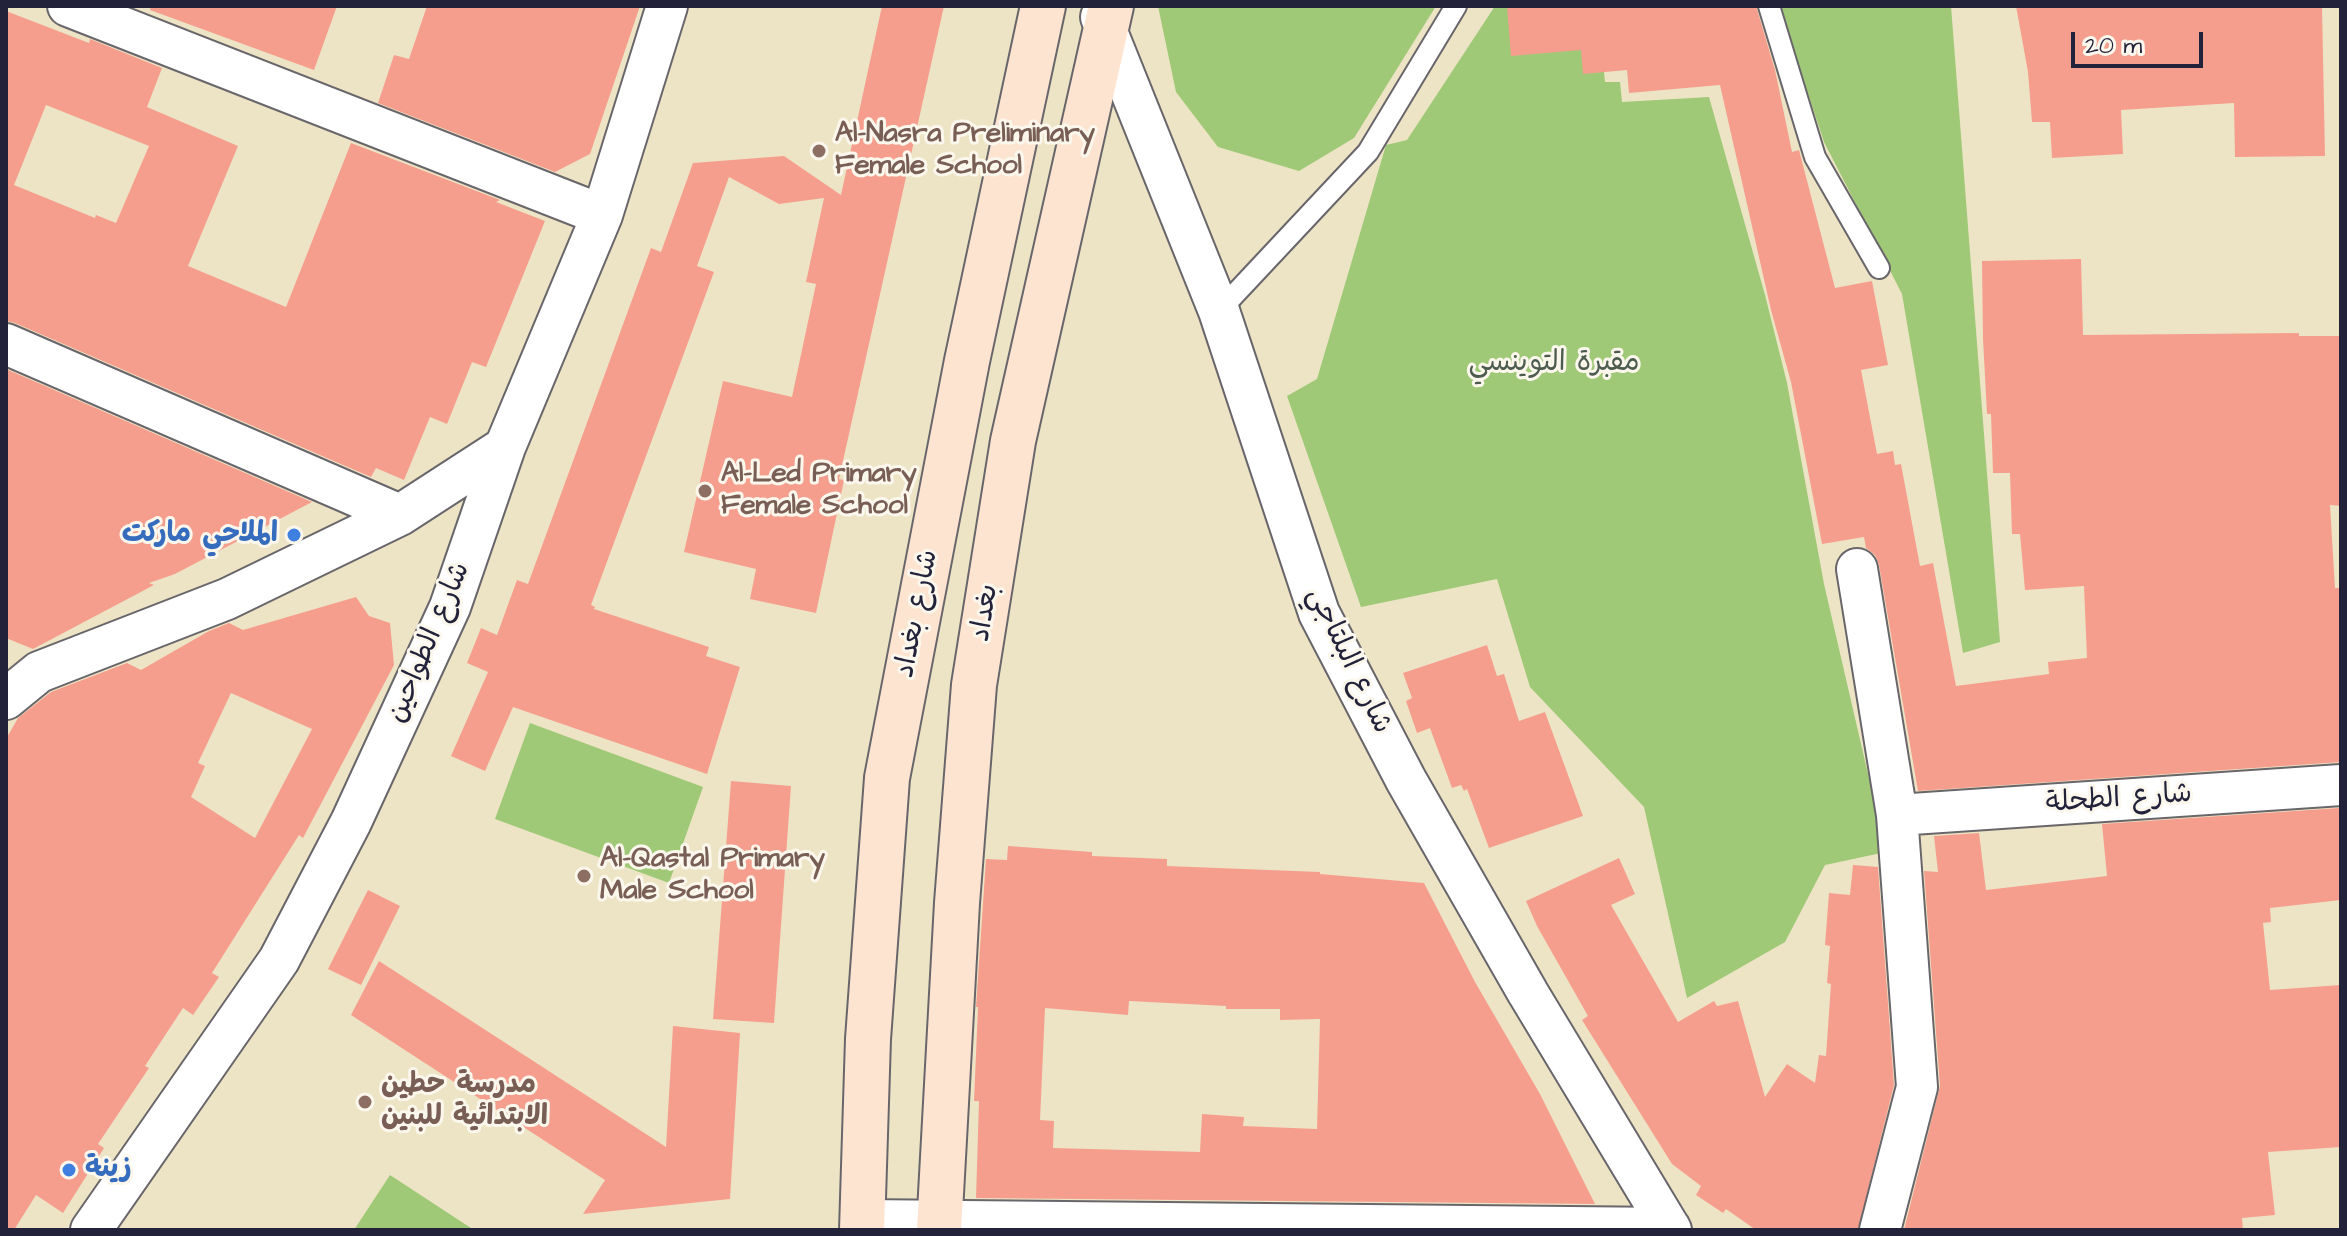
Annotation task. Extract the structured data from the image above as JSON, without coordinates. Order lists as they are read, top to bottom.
{
  "streets": {
    "main road": ["بغداد", "شارع بغداد"],
    "street": ["شارع الطواحين", "شارع البلتاجي", "شارع الطحلة"]
  },
  "crossings": [
    ["بغداد", "شارع البلتاجي"]
  ],
  "parks": ["مقبرة التوينسي"],
  "places": [
    "Al-Nasra Preliminary Female School",
    "Al-Led Primary Female School",
    "الملاحي ماركت",
    "Al-Qastal Primary Male School",
    "مدرسة حطين الابتدائية للبنين",
    "زينة"
  ],
  "scale_bar": "20 m"
}
